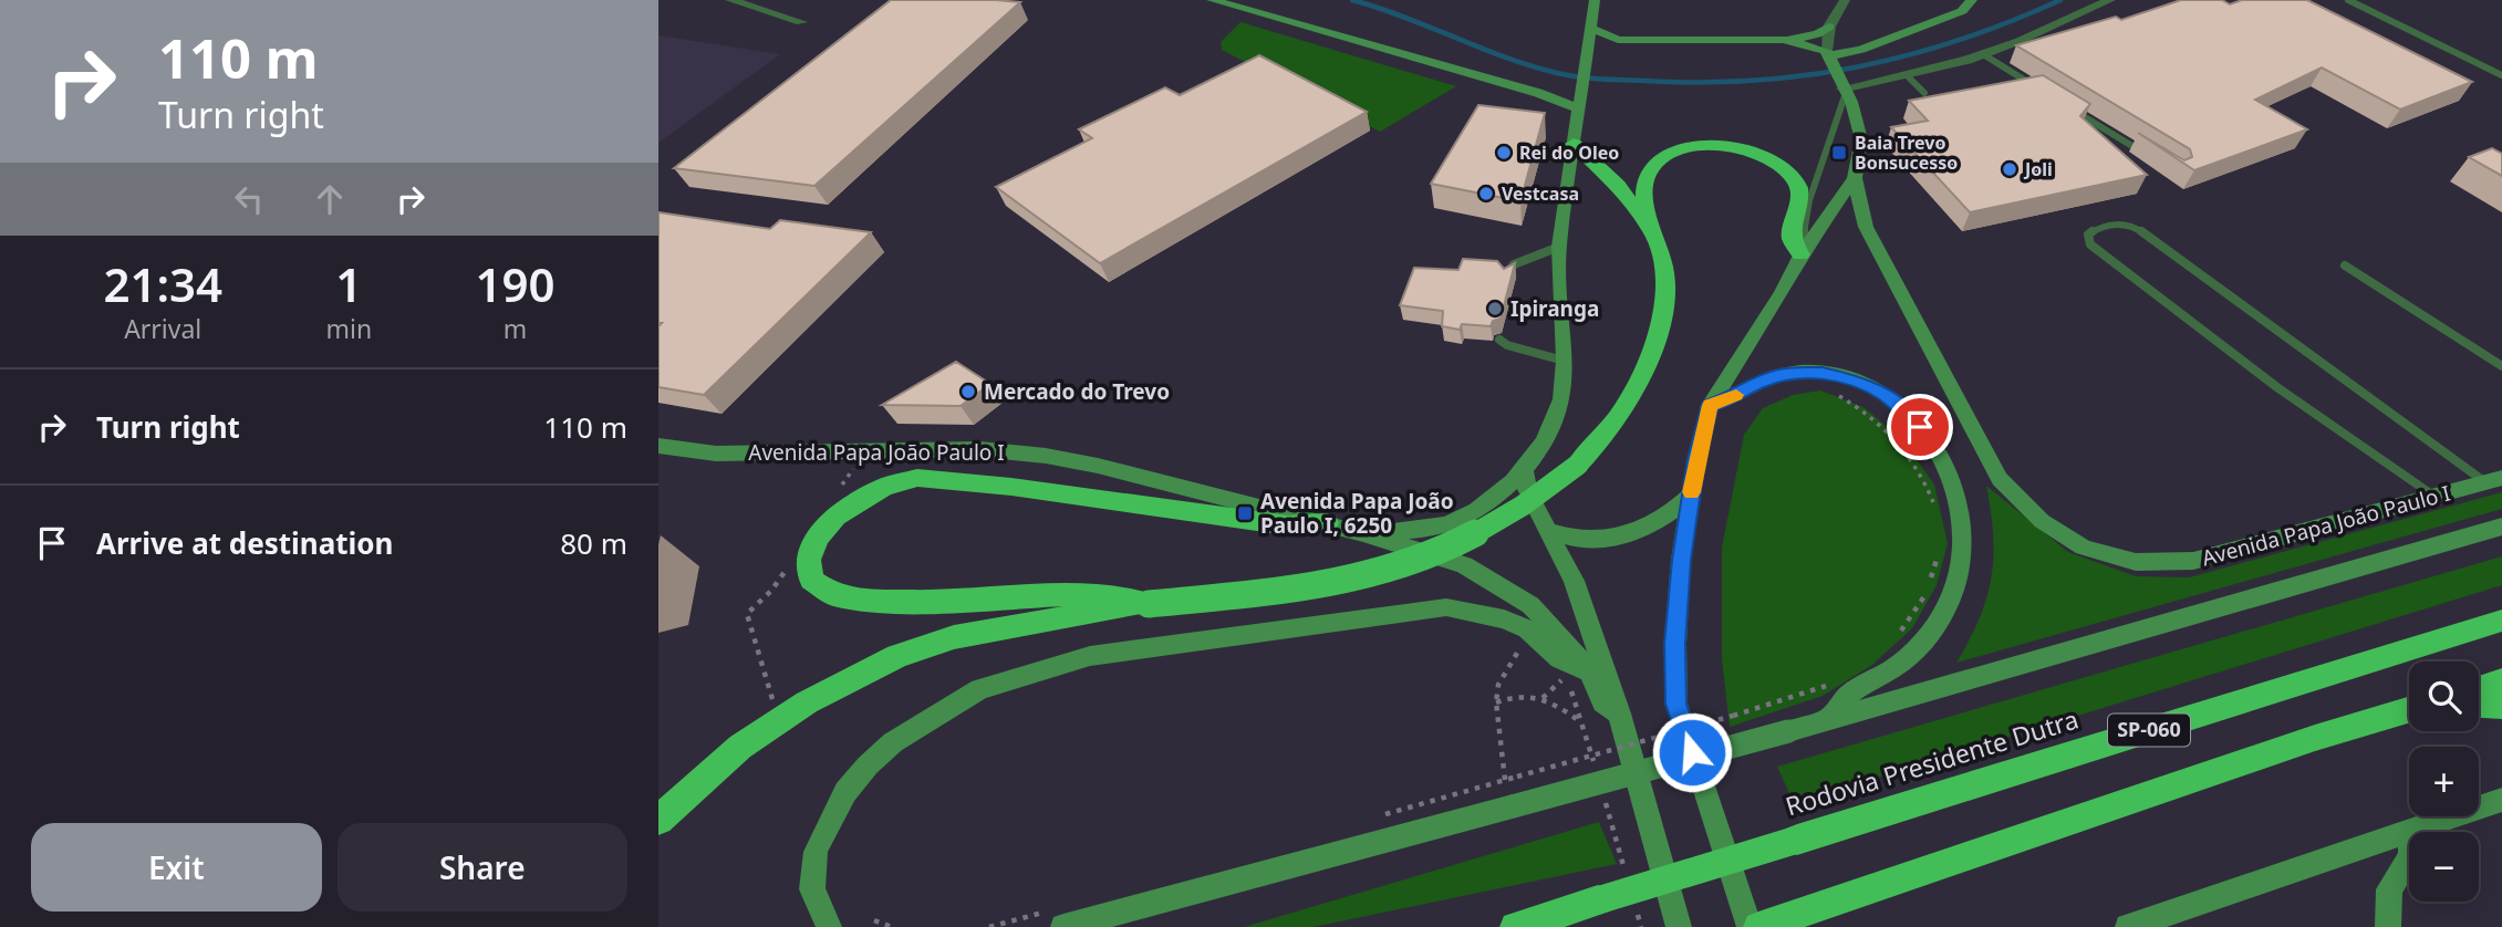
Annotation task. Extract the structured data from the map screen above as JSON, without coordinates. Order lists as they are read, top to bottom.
{
  "streets": {
    "highway": ["SP-060", "Rodovia Presidente Dutra"],
    "main road": ["Avenida Papa João Paulo I"]
  },
  "places": {
    "other": [
      "Rei do Oleo",
      "Joli",
      "Vestcasa",
      "Ipiranga",
      "Mercado do Trevo"
    ],
    "transit": ["Baia Trevo Bonsucesso", "Avenida Papa João Paulo I, 6250"]
  },
  "page": {
    "turn": ["110 m", "Turn right"],
    "eta": [
      "21:34",
      "Arrival",
      "1",
      "min",
      "190",
      "m"
    ],
    "list": [
      {
        "name": "Turn right",
        "value": "110 m"
      },
      {
        "name": "Arrive at destination",
        "value": "80 m"
      }
    ],
    "map_buttons": ["+", "−"],
    "buttons": ["Exit", "Share"]
  }
}
